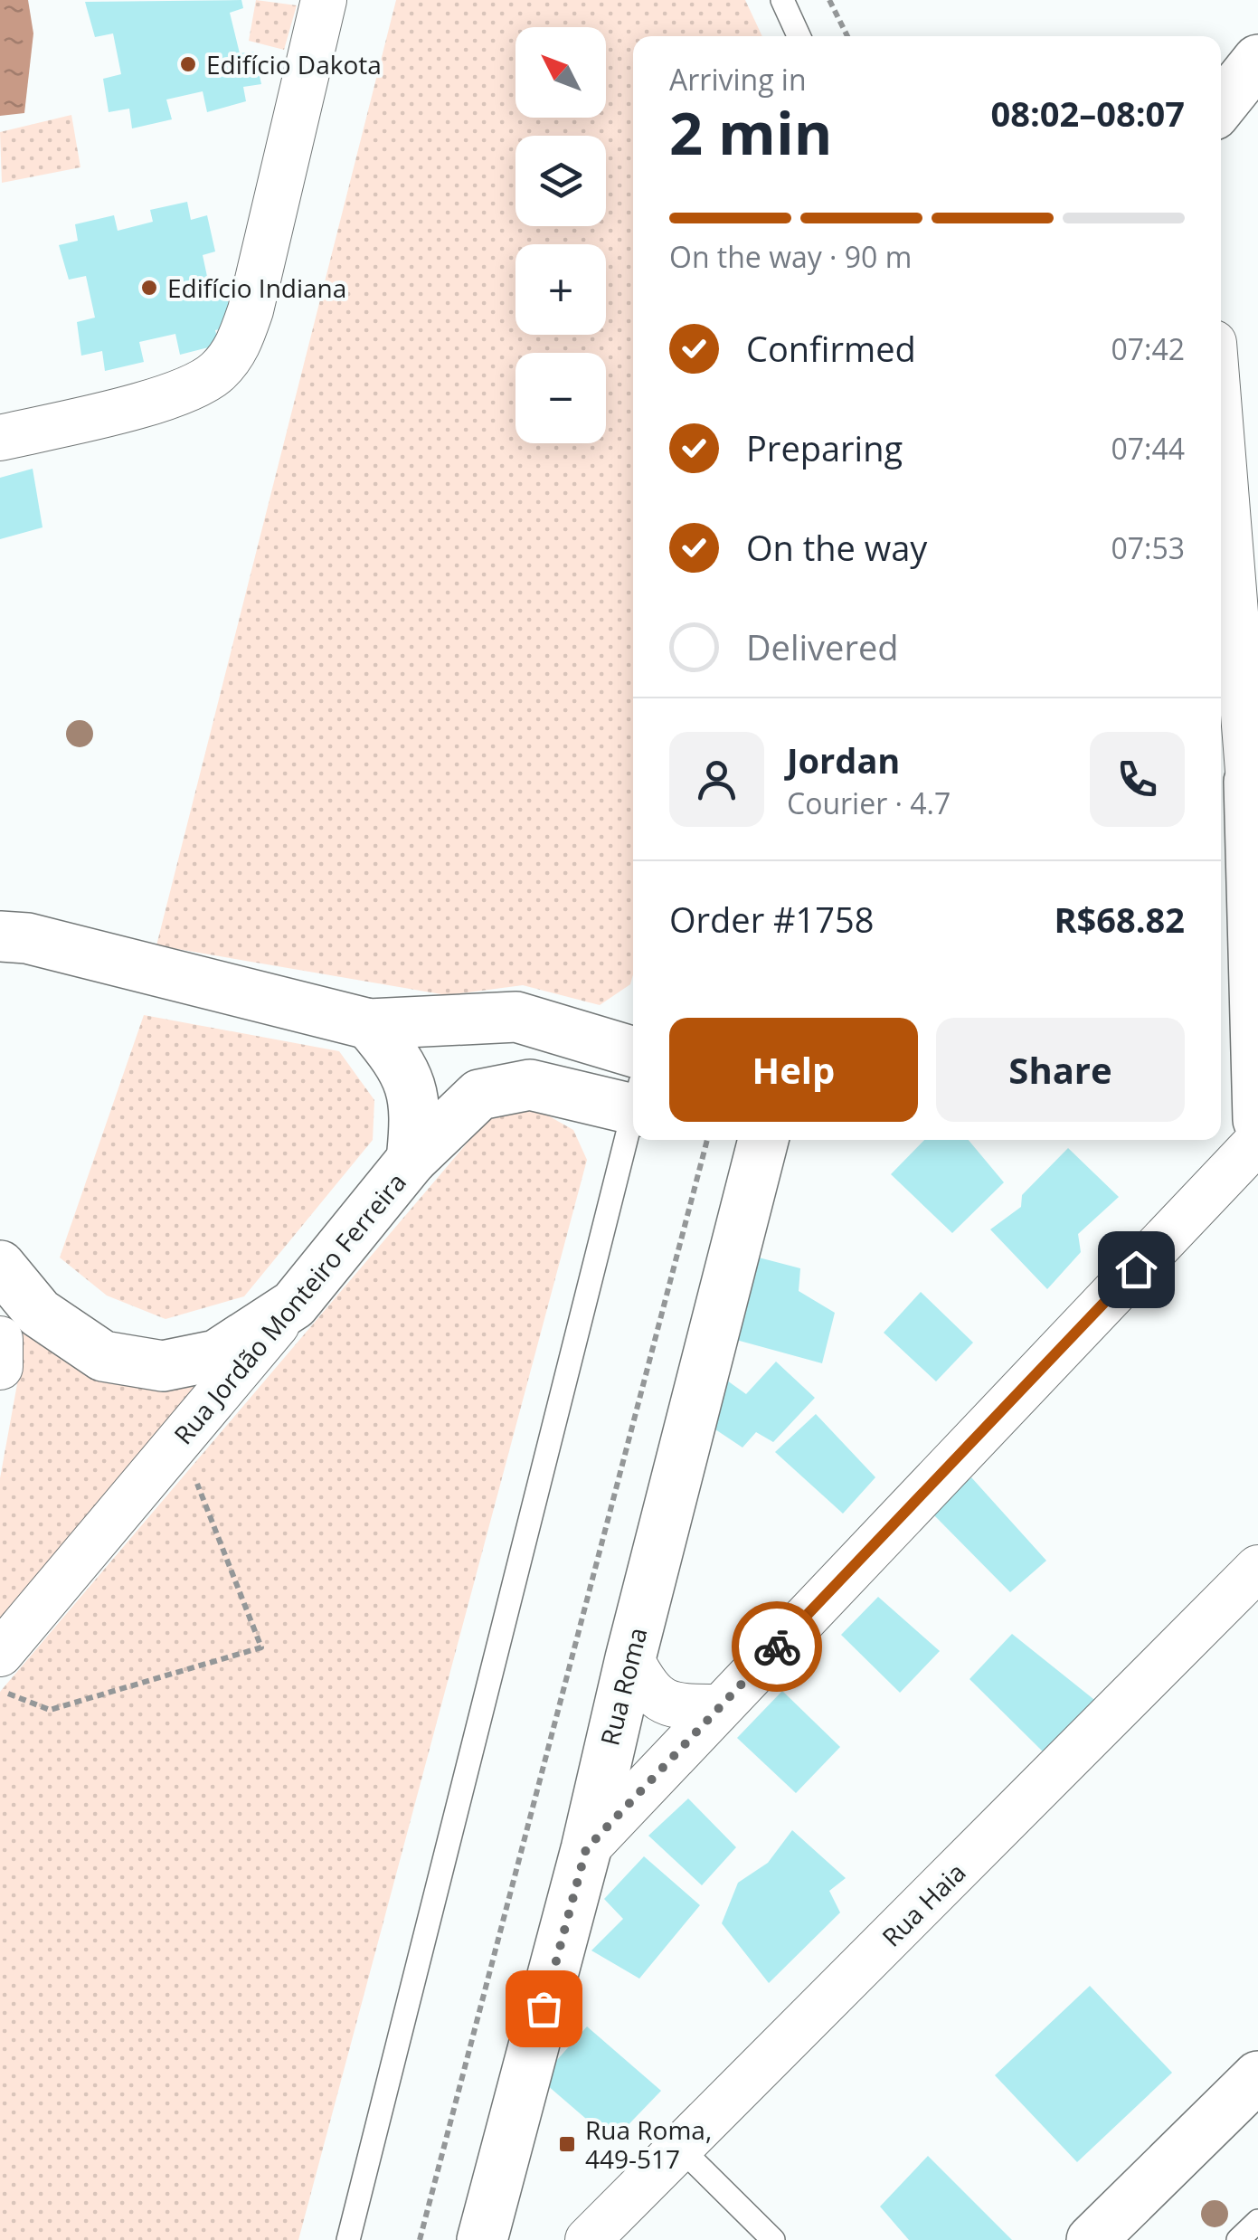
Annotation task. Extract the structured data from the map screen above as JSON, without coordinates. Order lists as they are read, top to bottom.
{
  "streets": {
    "street": ["Rua Jordão Monteiro Ferreira", "Rua Roma", "Rua Haia"]
  },
  "places": {
    "other": ["Edifício Dakota", "Edifício Indiana"],
    "transit": ["Rua Roma, 449-517"]
  },
  "north": "top left",
  "page": {
    "map_buttons": ["+", "−"],
    "heading": ["2 min", "Arriving in", "08:02–08:07"],
    "panel": [
      "Jordan",
      "Courier · 4.7",
      "Order #1758",
      "R$68.82"
    ],
    "bar": "On the way · 90 m",
    "list": [
      ["Confirmed", "07:42"],
      ["Preparing", "07:44"],
      ["On the way", "07:53"],
      "Delivered"
    ],
    "buttons": ["Help", "Share"]
  }
}
